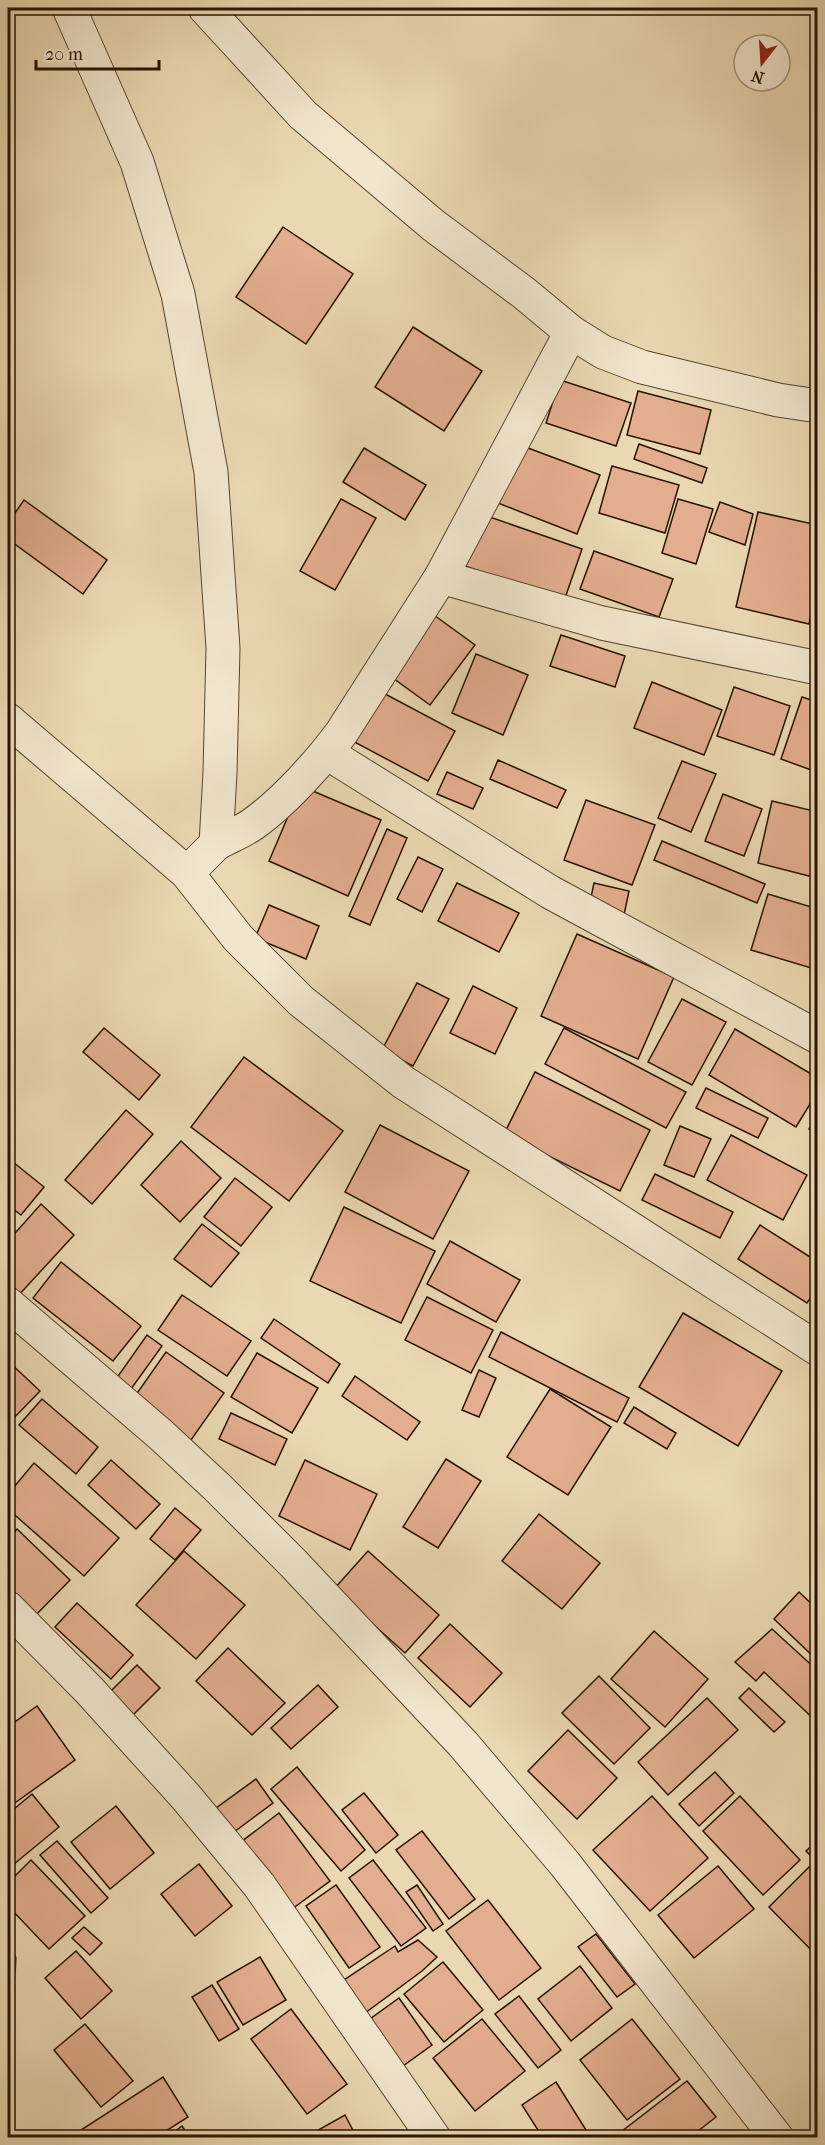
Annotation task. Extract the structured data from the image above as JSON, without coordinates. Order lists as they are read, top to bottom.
{
  "scale_bar": "20 m",
  "north": "bottom"
}
